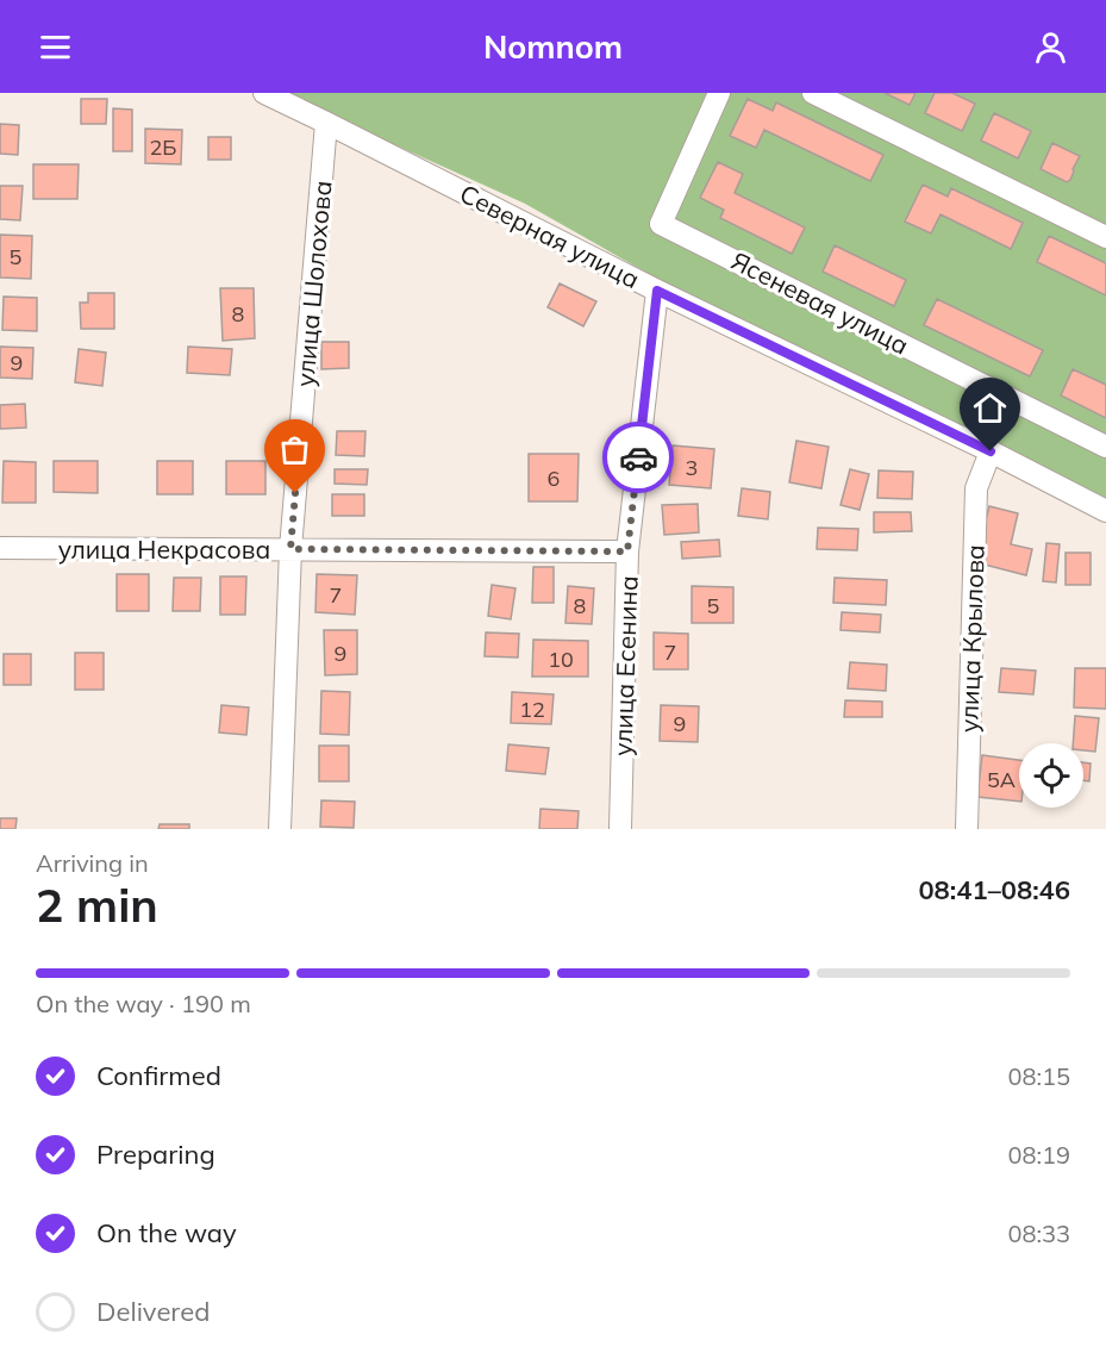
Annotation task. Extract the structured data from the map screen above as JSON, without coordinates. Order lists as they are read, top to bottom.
{
  "streets": {
    "street": [
      "Северная улица",
      "улица Шолохова",
      "Ясеневая улица",
      "улица Некрасова",
      "улица Крылова",
      "улица Есенина"
    ]
  },
  "crossings": [
    ["Северная улица", "улица Шолохова"],
    ["Северная улица", "улица Крылова"],
    ["Северная улица", "улица Есенина"],
    ["улица Шолохова", "улица Некрасова"],
    ["улица Некрасова", "улица Есенина"]
  ],
  "house_numbers": [
    "2Б",
    "5",
    "8",
    "9",
    "3",
    "6",
    "7",
    "8",
    "5",
    "7",
    "9",
    "10",
    "12",
    "9",
    "5А"
  ],
  "page": {
    "header": "Nomnom",
    "heading": ["2 min", "Arriving in", "08:41–08:46"],
    "bar": "On the way · 190 m",
    "list": [
      ["Confirmed", "08:15"],
      ["Preparing", "08:19"],
      ["On the way", "08:33"],
      "Delivered"
    ]
  }
}
